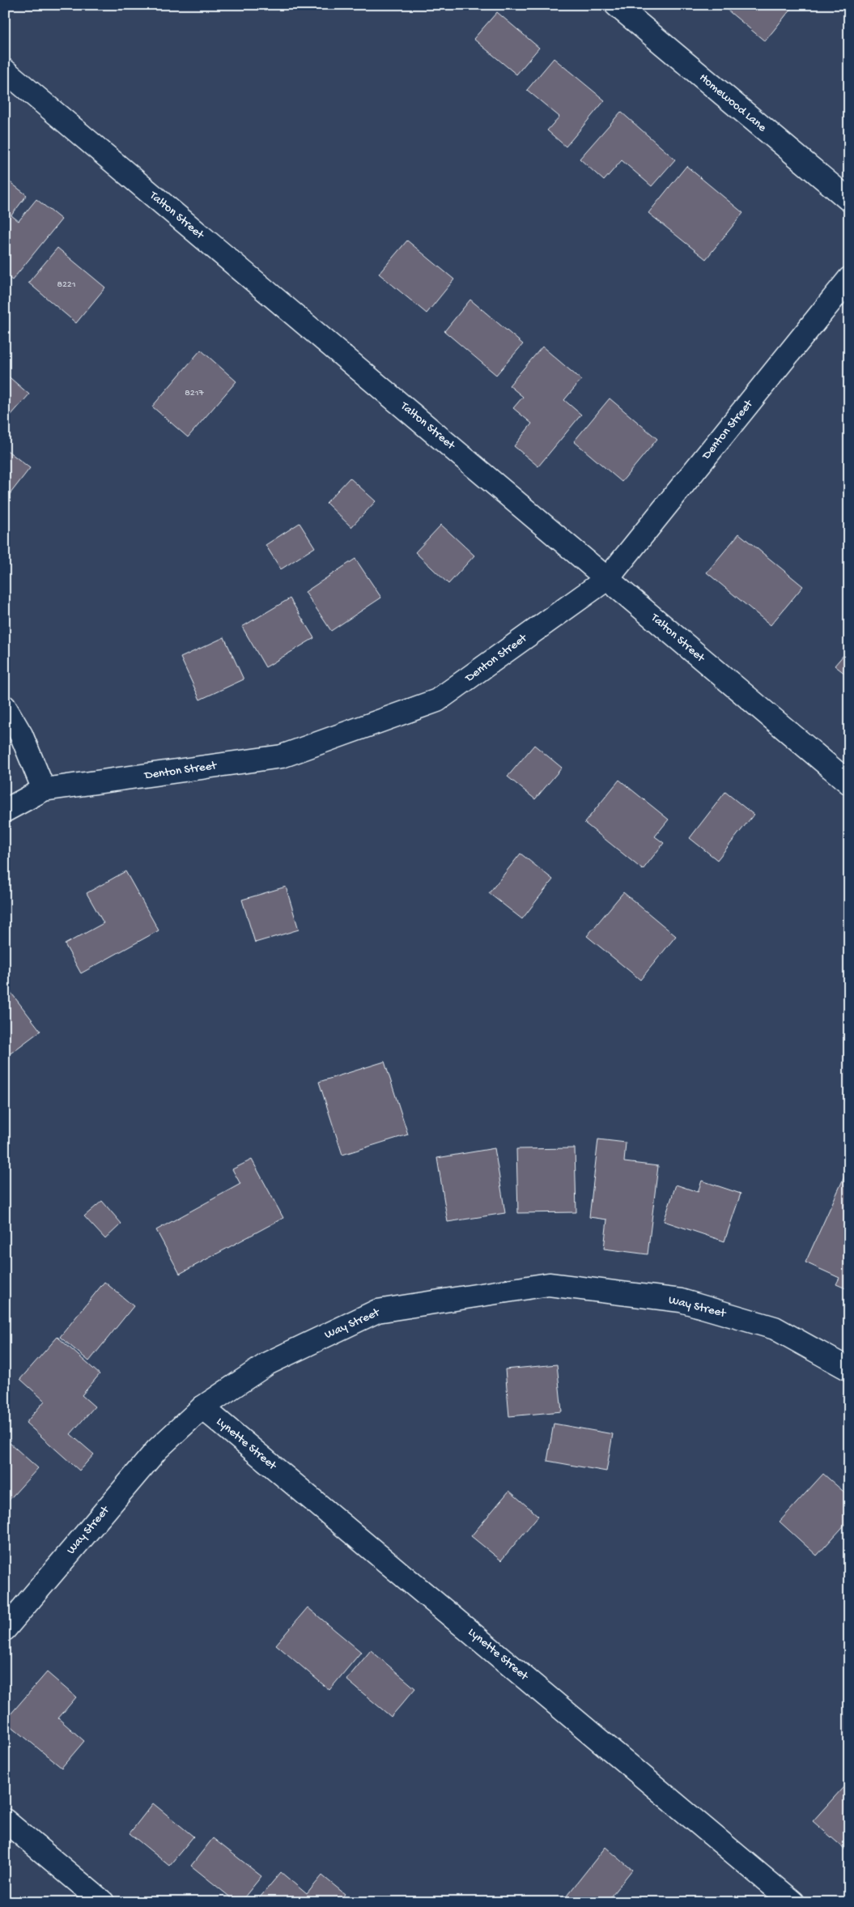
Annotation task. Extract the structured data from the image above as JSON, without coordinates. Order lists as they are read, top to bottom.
{
  "streets": {
    "street": [
      "Homewood Lane",
      "Talton Street",
      "Denton Street",
      "Way Street",
      "Lynette Street"
    ]
  },
  "crossings": [
    ["Talton Street", "Denton Street"],
    ["Way Street", "Lynette Street"]
  ],
  "house_numbers": ["8221", "8217"]
}
